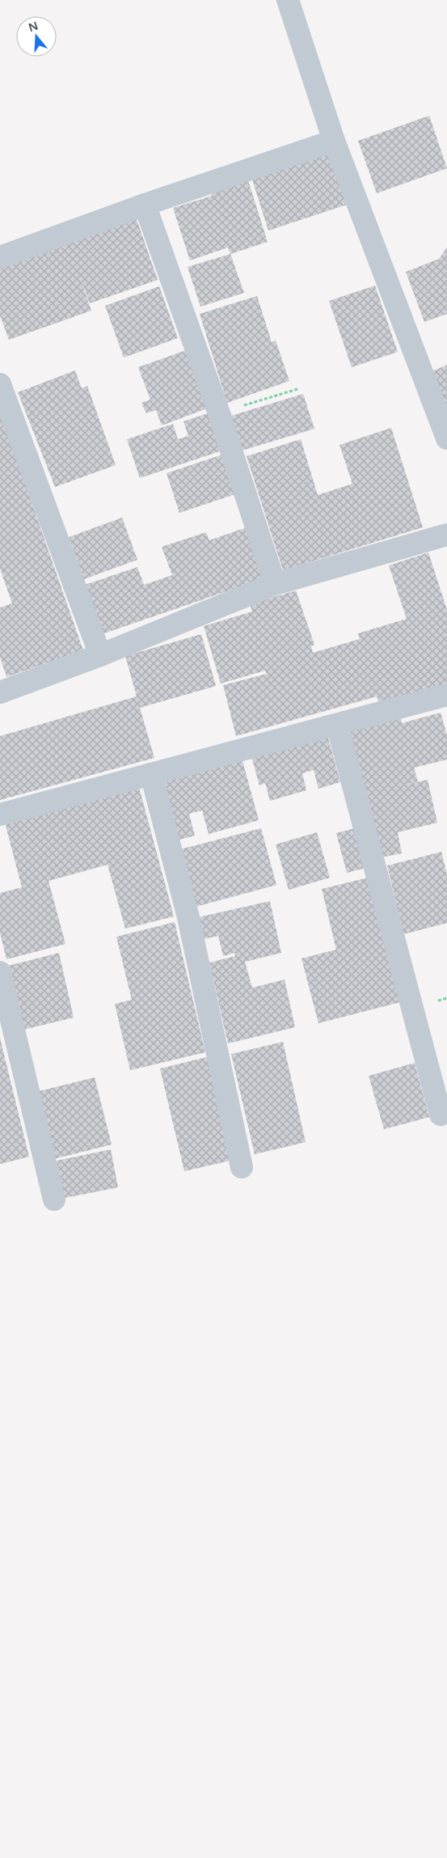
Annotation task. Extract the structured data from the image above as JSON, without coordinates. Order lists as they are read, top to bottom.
{
  "north": "top"
}
